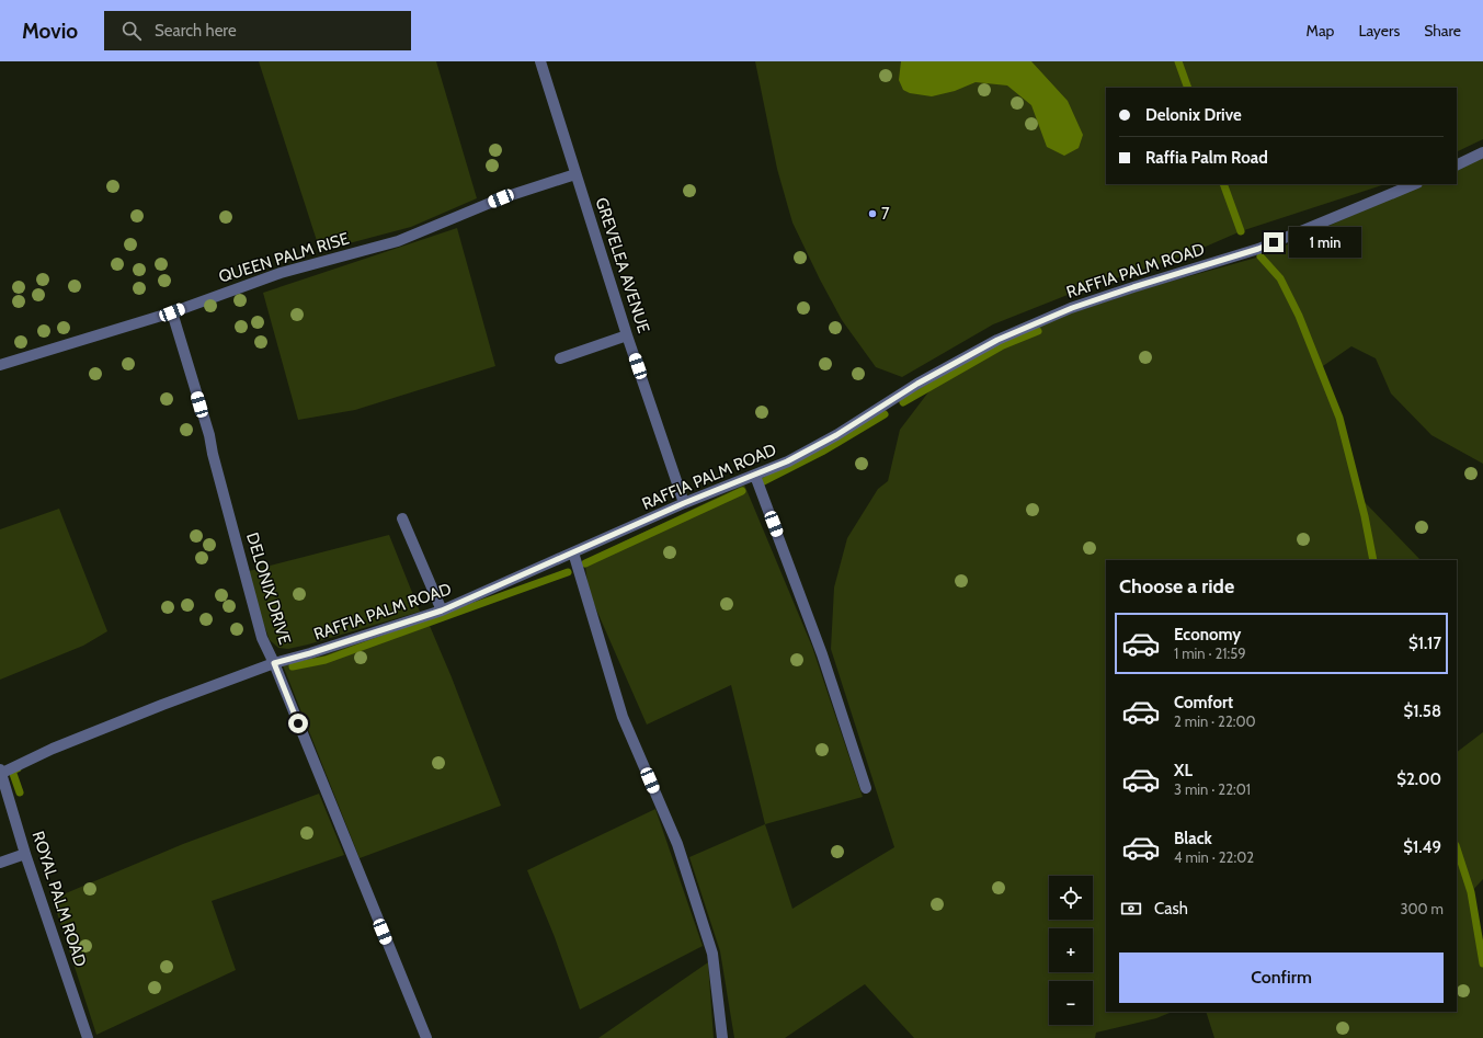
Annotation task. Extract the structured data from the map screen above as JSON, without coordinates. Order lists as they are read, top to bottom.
{
  "streets": {
    "street": [
      "QUEEN PALM RISE",
      "GREVELEA AVENUE",
      "RAFFIA PALM ROAD",
      "DELONIX DRIVE",
      "ROYAL PALM ROAD"
    ]
  },
  "crossings": [
    ["QUEEN PALM RISE", "GREVELEA AVENUE"],
    ["QUEEN PALM RISE", "DELONIX DRIVE"],
    ["GREVELEA AVENUE", "RAFFIA PALM ROAD"],
    ["RAFFIA PALM ROAD", "DELONIX DRIVE"],
    ["RAFFIA PALM ROAD", "ROYAL PALM ROAD"]
  ],
  "places": ["7"],
  "page": {
    "header": "Movio",
    "search": "Search here",
    "nav": ["Map", "Layers", "Share"],
    "banner": ["Delonix Drive", "Raffia Palm Road"],
    "bubble": "1 min",
    "heading": "Choose a ride",
    "list": [
      {
        "name": "Economy",
        "note": "1 min · 21:59",
        "value": "$1.17"
      },
      {
        "name": "Comfort",
        "note": "2 min · 22:00",
        "value": "$1.58"
      },
      {
        "name": "XL",
        "note": "3 min · 22:01",
        "value": "$2.00"
      },
      {
        "name": "Black",
        "note": "4 min · 22:02",
        "value": "$1.49"
      }
    ],
    "map_buttons": ["+", "−"],
    "pay": ["Cash", "300 m"],
    "buttons": "Confirm"
  }
}
